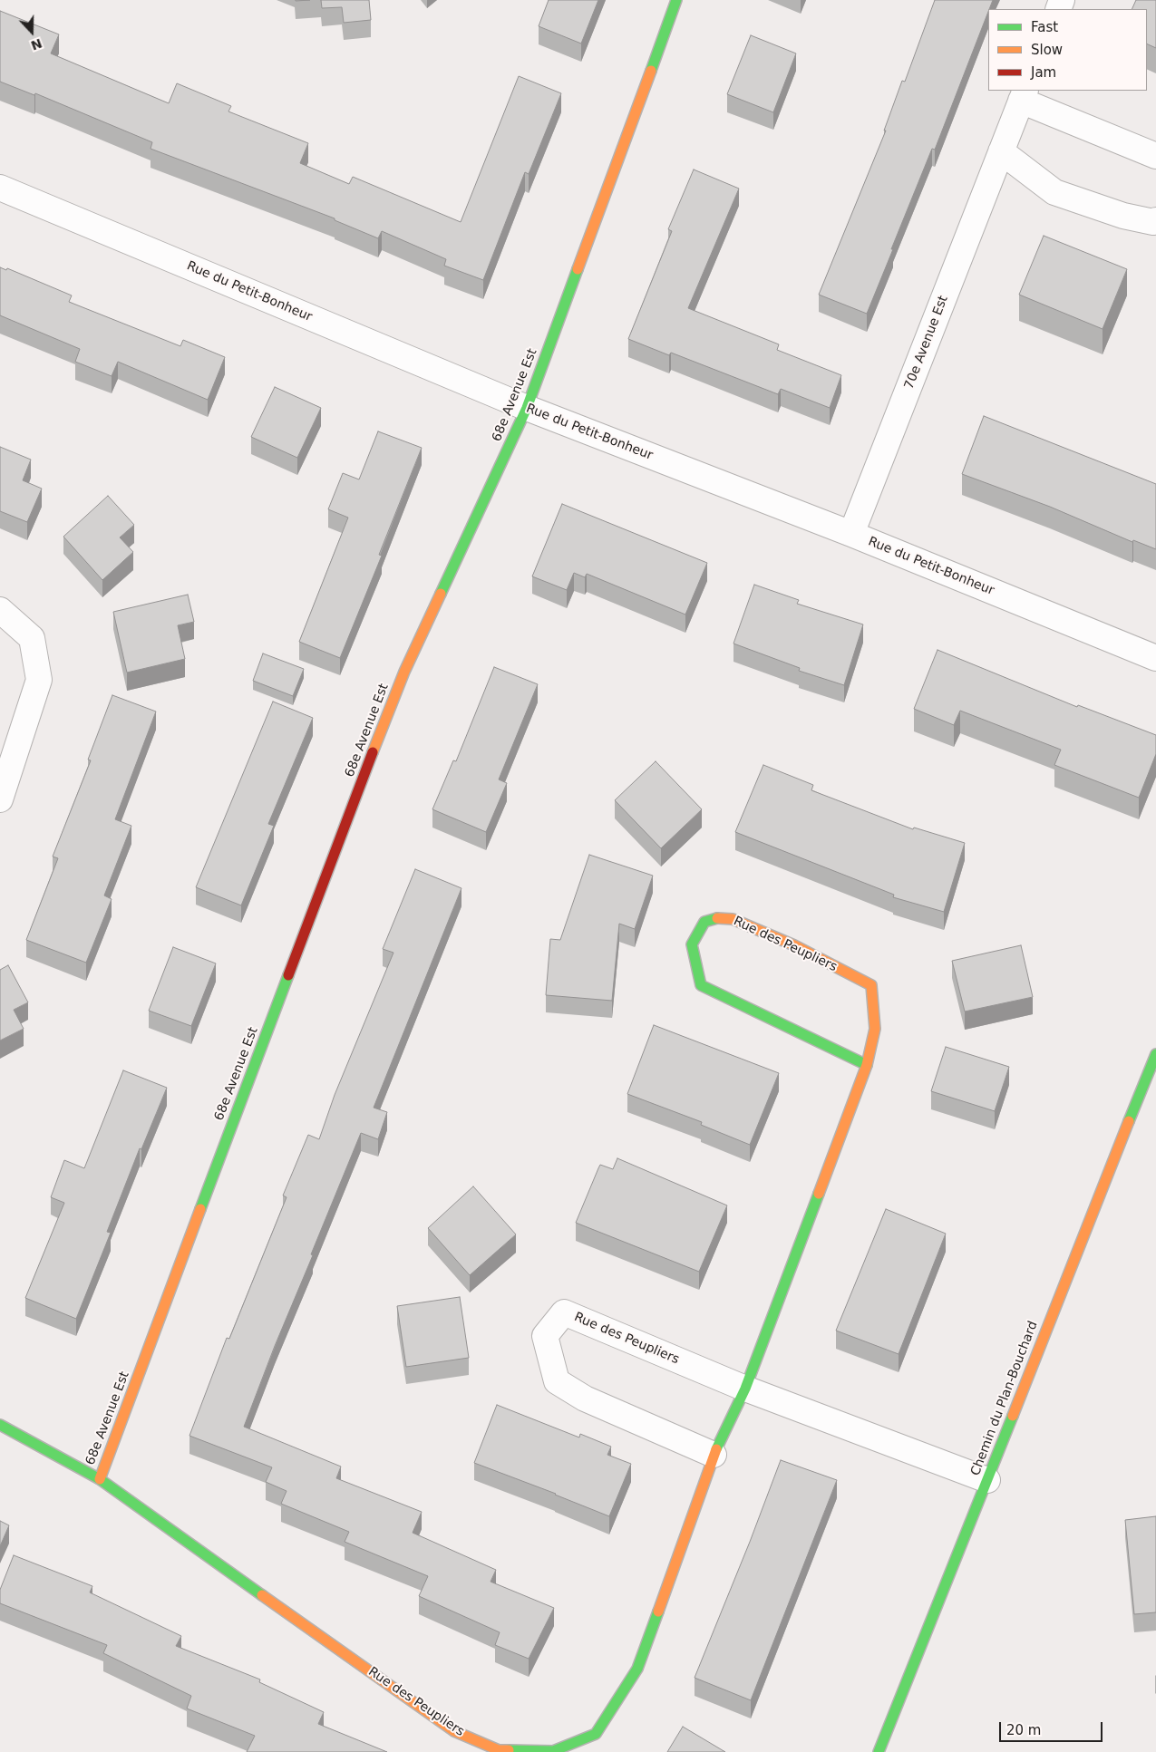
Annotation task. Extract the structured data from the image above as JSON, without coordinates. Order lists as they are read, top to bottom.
{
  "streets": {
    "street": [
      "Rue du Petit-Bonheur",
      "70e Avenue Est",
      "68e Avenue Est",
      "Rue des Peupliers",
      "Chemin du Plan-Bouchard"
    ]
  },
  "crossings": [
    ["Rue du Petit-Bonheur", "70e Avenue Est"],
    ["Rue du Petit-Bonheur", "68e Avenue Est"],
    ["68e Avenue Est", "Rue des Peupliers"],
    ["Rue des Peupliers", "Chemin du Plan-Bouchard"]
  ],
  "legend": ["Fast", "Slow", "Jam"],
  "scale_bar": "20 m",
  "north": "bottom"
}
